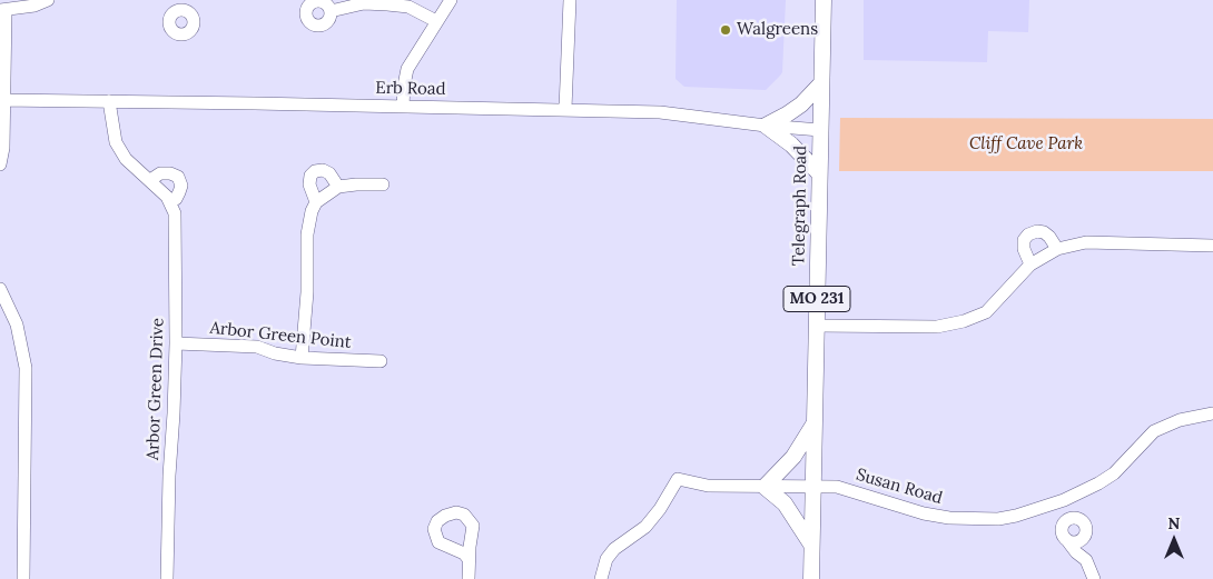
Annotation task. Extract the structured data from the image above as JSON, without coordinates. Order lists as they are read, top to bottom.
{
  "streets": {
    "main road": ["Telegraph Road", "MO 231"],
    "street": [
      "Erb Road",
      "Arbor Green Point",
      "Arbor Green Drive",
      "Susan Road"
    ]
  },
  "crossings": [
    ["Erb Road", "Telegraph Road"],
    ["Telegraph Road", "Susan Road"],
    ["Arbor Green Point", "Arbor Green Drive"]
  ],
  "parks": ["Cliff Cave Park"],
  "places": ["Walgreens"],
  "north": "top"
}
